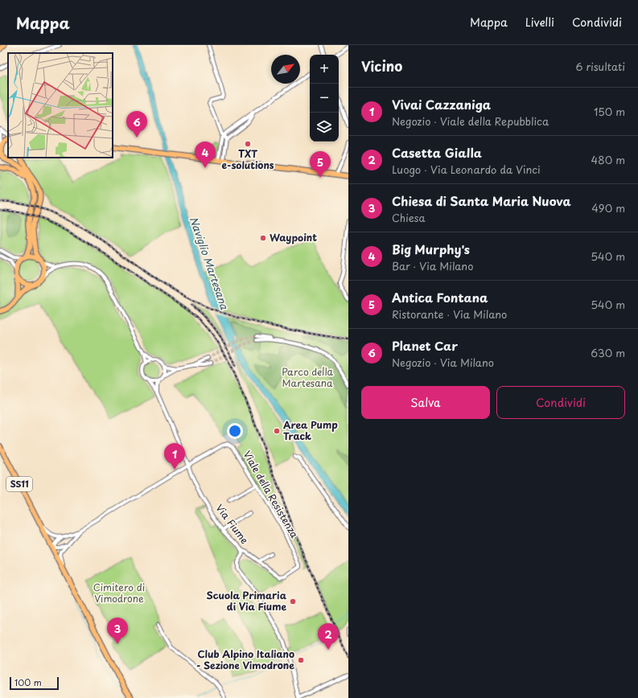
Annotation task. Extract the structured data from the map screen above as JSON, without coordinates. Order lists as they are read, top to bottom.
{
  "streets": {
    "main road": ["SS11"],
    "street": ["Viale della Resistenza", "Via Fiume"]
  },
  "crossings": [
    ["Viale della Resistenza", "Via Fiume"]
  ],
  "water": ["Naviglio Martesana"],
  "parks": ["Parco della Martesana", "Cimitero di Vimodrone"],
  "places": [
    "TXT e-solutions",
    "Waypoint",
    "Area Pump Track",
    "Scuola Primaria di Via Fiume",
    "Club Alpino Italiano - Sezione Vimodrone"
  ],
  "scale_bar": "100 m",
  "north": "top right",
  "page": {
    "header": "Mappa",
    "nav": ["Mappa", "Livelli", "Condividi"],
    "heading": ["Vicino", "6 risultati"],
    "map_buttons": ["+", "−"],
    "list": [
      {
        "mark": "1",
        "name": "Vivai Cazzaniga",
        "note": "Negozio · Viale della Repubblica",
        "value": "150 m"
      },
      {
        "mark": "2",
        "name": "Casetta Gialla",
        "note": "Luogo · Via Leonardo da Vinci",
        "value": "480 m"
      },
      {
        "mark": "3",
        "name": "Chiesa di Santa Maria Nuova",
        "note": "Chiesa",
        "value": "490 m"
      },
      {
        "mark": "4",
        "name": "Big Murphy's",
        "note": "Bar · Via Milano",
        "value": "540 m"
      },
      {
        "mark": "5",
        "name": "Antica Fontana",
        "note": "Ristorante · Via Milano",
        "value": "540 m"
      },
      {
        "mark": "6",
        "name": "Planet Car",
        "note": "Negozio · Via Milano",
        "value": "630 m"
      }
    ],
    "pins": [
      "6",
      "4",
      "5",
      "1",
      "3",
      "2"
    ],
    "buttons": ["Salva", "Condividi"],
    "scale": "100 m"
  }
}
